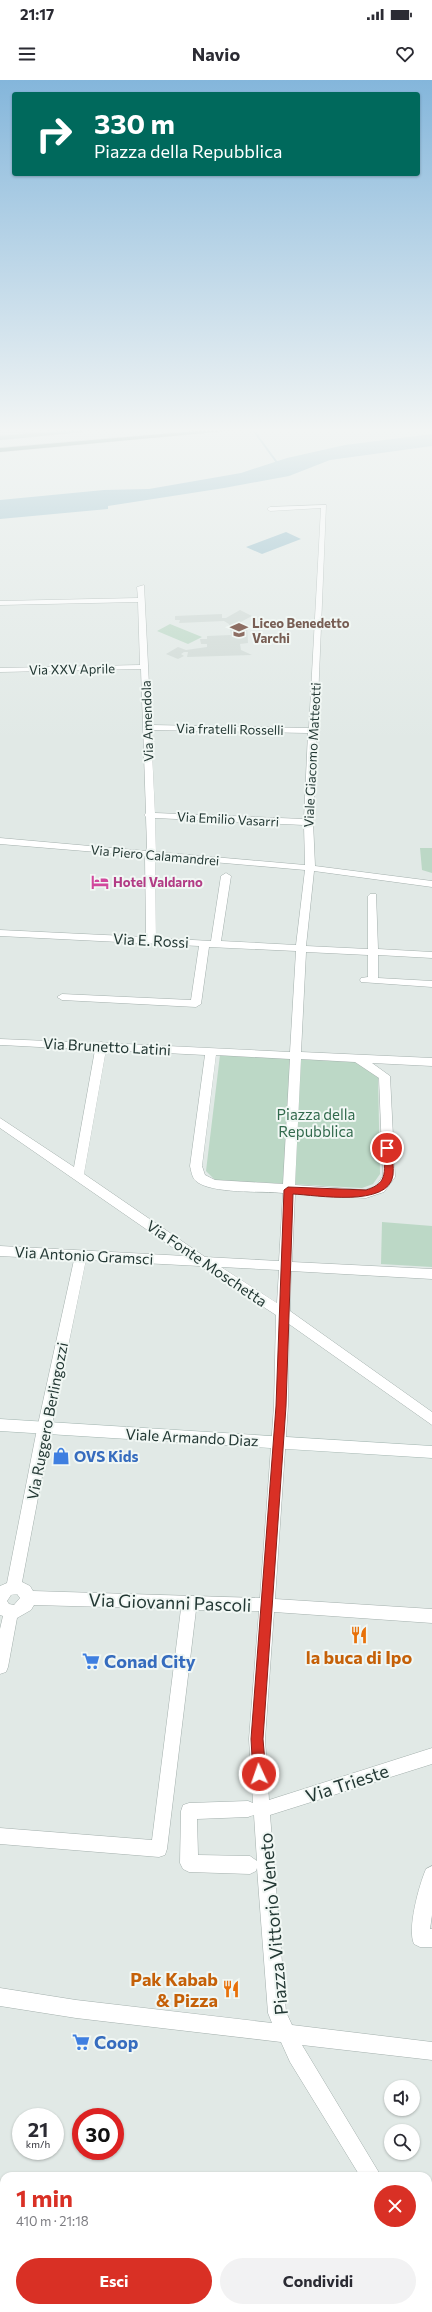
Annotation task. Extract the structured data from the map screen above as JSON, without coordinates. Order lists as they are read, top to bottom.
{
  "streets": {
    "street": [
      "Via XXV Aprile",
      "Via Amendola",
      "Via fratelli Rosselli",
      "Viale Giacomo Matteotti",
      "Via Emilio Vasarri",
      "Via Piero Calamandrei",
      "Via E. Rossi",
      "Via Brunetto Latini",
      "Via Antonio Gramsci",
      "Via Fonte Moschetta",
      "Via Ruggero Berlingozzi",
      "Viale Armando Diaz",
      "Via Giovanni Pascoli",
      "Via Trieste",
      "Piazza Vittorio Veneto"
    ]
  },
  "crossings": [
    ["Via XXV Aprile", "Via Amendola"],
    ["Via Amendola", "Via fratelli Rosselli"],
    ["Via Amendola", "Via Emilio Vasarri"],
    ["Via Amendola", "Via Piero Calamandrei"],
    ["Via Amendola", "Via E. Rossi"],
    ["Via fratelli Rosselli", "Viale Giacomo Matteotti"],
    ["Viale Giacomo Matteotti", "Via Emilio Vasarri"],
    ["Viale Giacomo Matteotti", "Via Piero Calamandrei"],
    ["Viale Giacomo Matteotti", "Via E. Rossi"],
    ["Viale Giacomo Matteotti", "Via Brunetto Latini"],
    ["Via Antonio Gramsci", "Via Fonte Moschetta"],
    ["Via Antonio Gramsci", "Via Ruggero Berlingozzi"],
    ["Via Antonio Gramsci", "Piazza Vittorio Veneto"],
    ["Via Fonte Moschetta", "Piazza Vittorio Veneto"],
    ["Via Ruggero Berlingozzi", "Viale Armando Diaz"],
    ["Via Ruggero Berlingozzi", "Via Giovanni Pascoli"],
    ["Viale Armando Diaz", "Piazza Vittorio Veneto"],
    ["Via Giovanni Pascoli", "Piazza Vittorio Veneto"],
    ["Via Trieste", "Piazza Vittorio Veneto"]
  ],
  "parks": ["Piazza della Repubblica"],
  "places": {
    "school or university": ["Liceo Benedetto Varchi"],
    "hotel": ["Hotel Valdarno"],
    "shop": ["OVS Kids"],
    "restaurant": ["la buca di Ipo", "Pak Kabab & Pizza"],
    "supermarket": ["Conad City", "Coop"]
  },
  "page": {
    "status": "21:17",
    "header": "Navio",
    "turn": ["330 m", "Piazza della Repubblica"],
    "speed": "21 km/h",
    "limit": "30",
    "heading": ["1 min", "410 m · 21:18"],
    "buttons": ["Esci", "Condividi"]
  }
}
